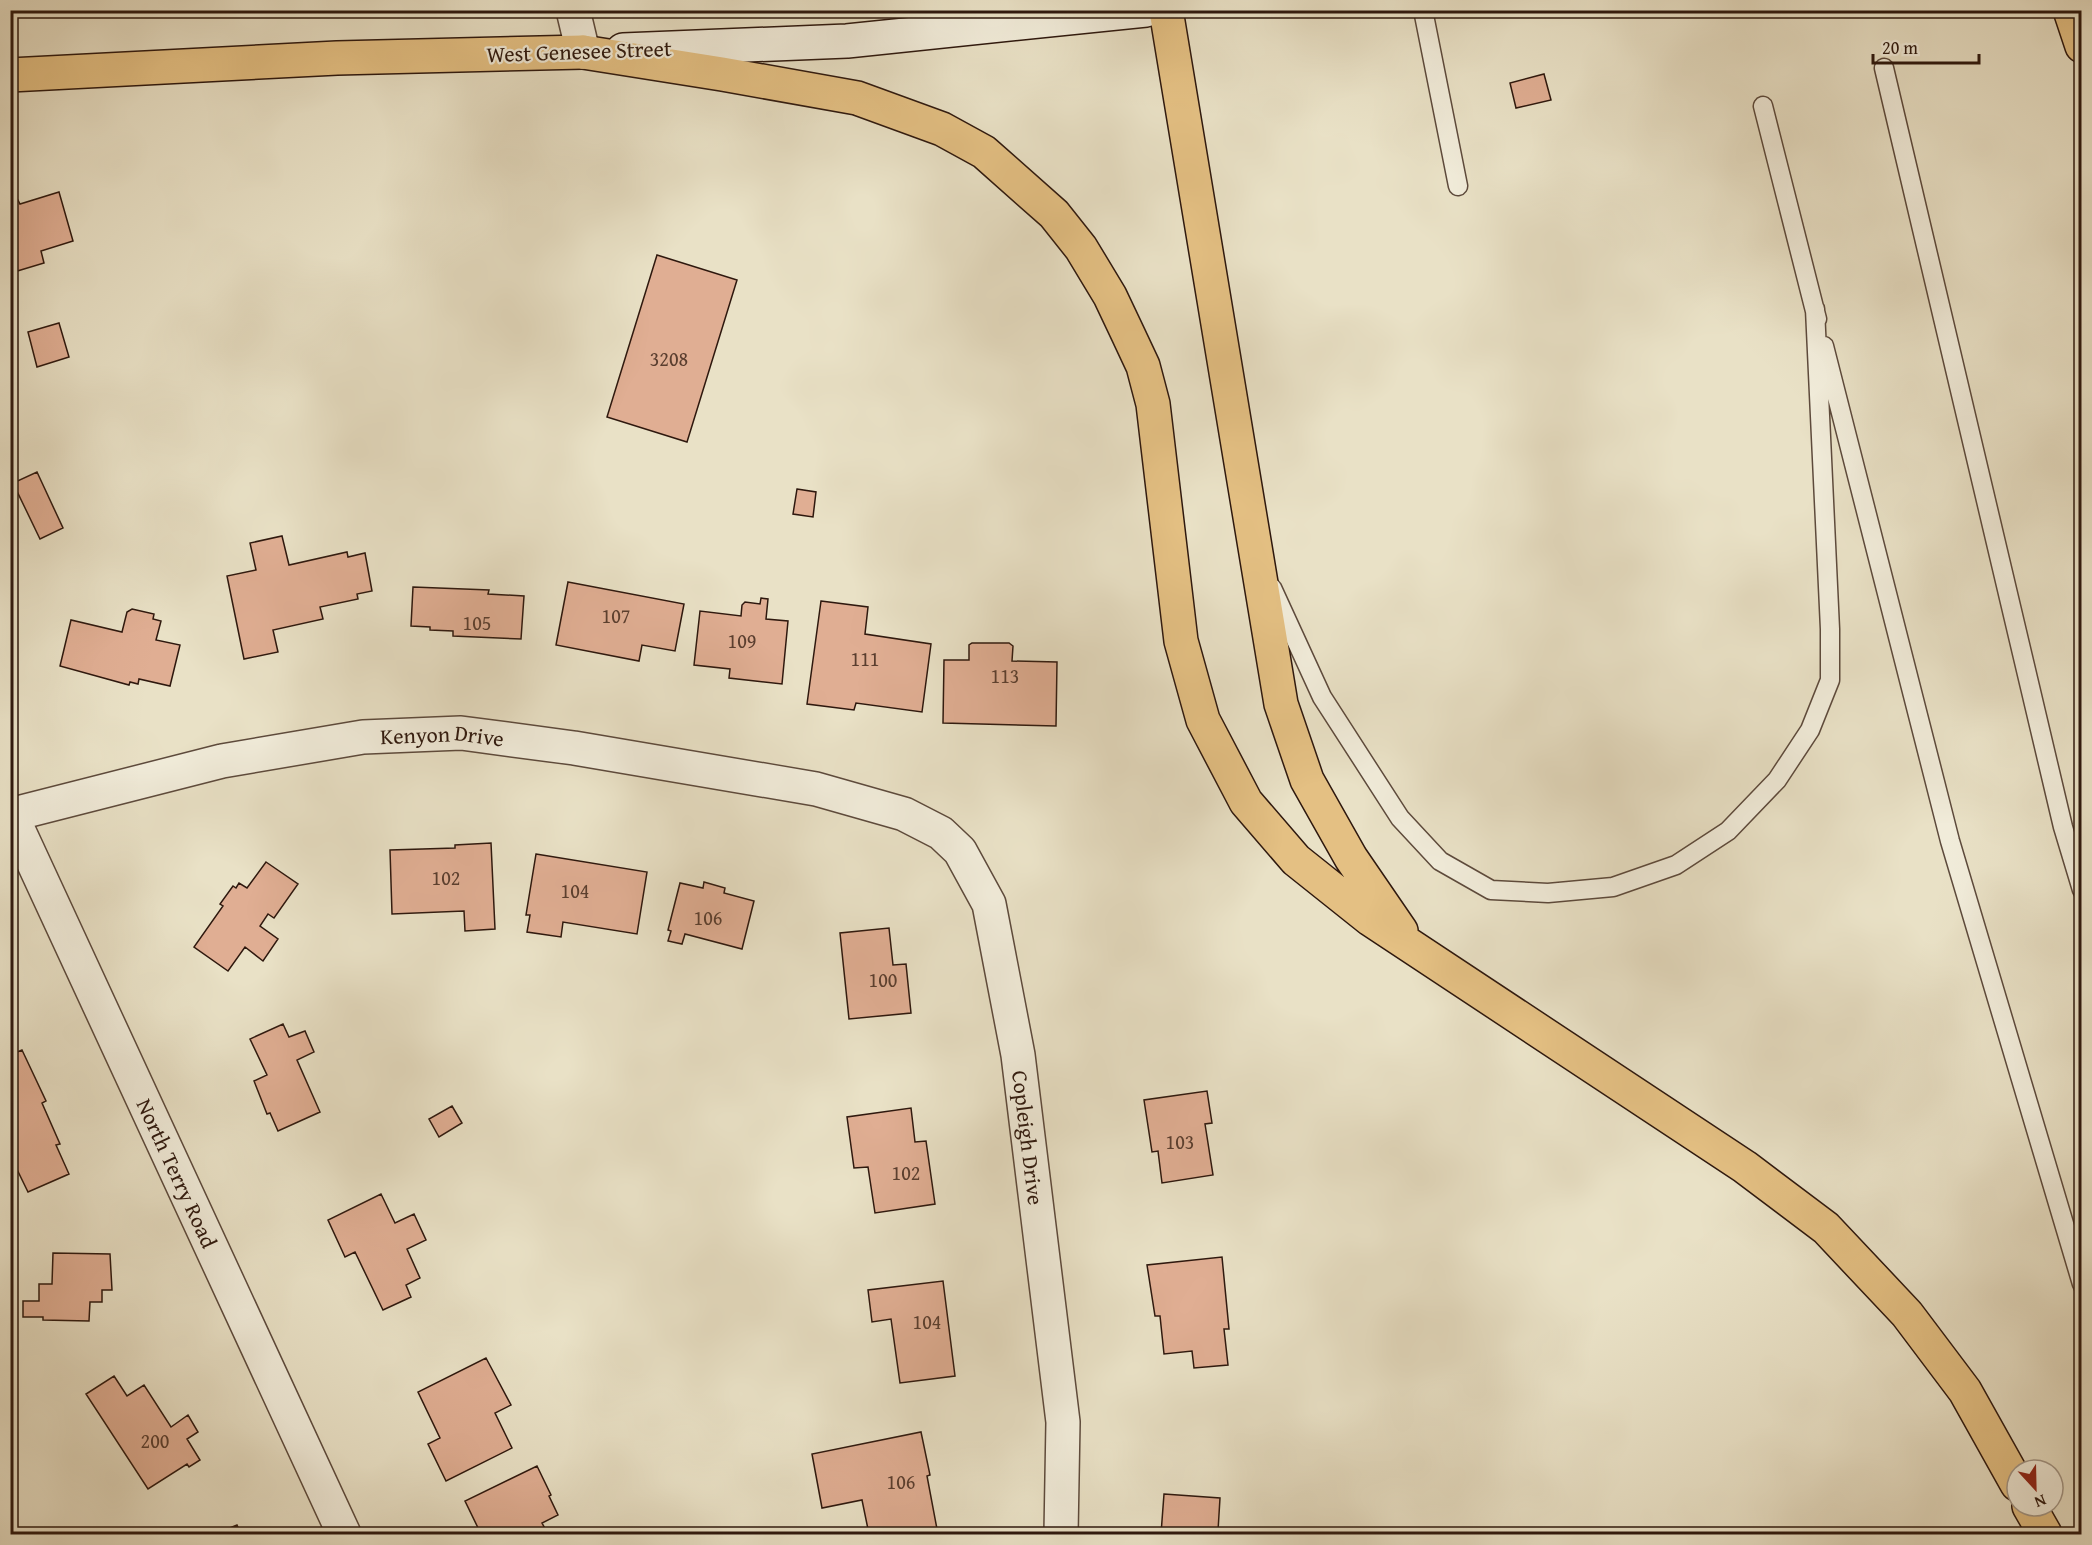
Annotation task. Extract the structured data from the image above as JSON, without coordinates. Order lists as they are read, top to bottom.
{
  "streets": {
    "main road": ["West Genesee Street"],
    "street": ["Kenyon Drive", "Copleigh Drive", "North Terry Road"]
  },
  "crossings": [
    ["Kenyon Drive", "Copleigh Drive"],
    ["Kenyon Drive", "North Terry Road"]
  ],
  "house_numbers": [
    "3208",
    "107",
    "105",
    "109",
    "111",
    "113",
    "102",
    "104",
    "106",
    "100",
    "103",
    "102",
    "104",
    "200",
    "106"
  ],
  "scale_bar": "20 m",
  "north": "bottom"
}
